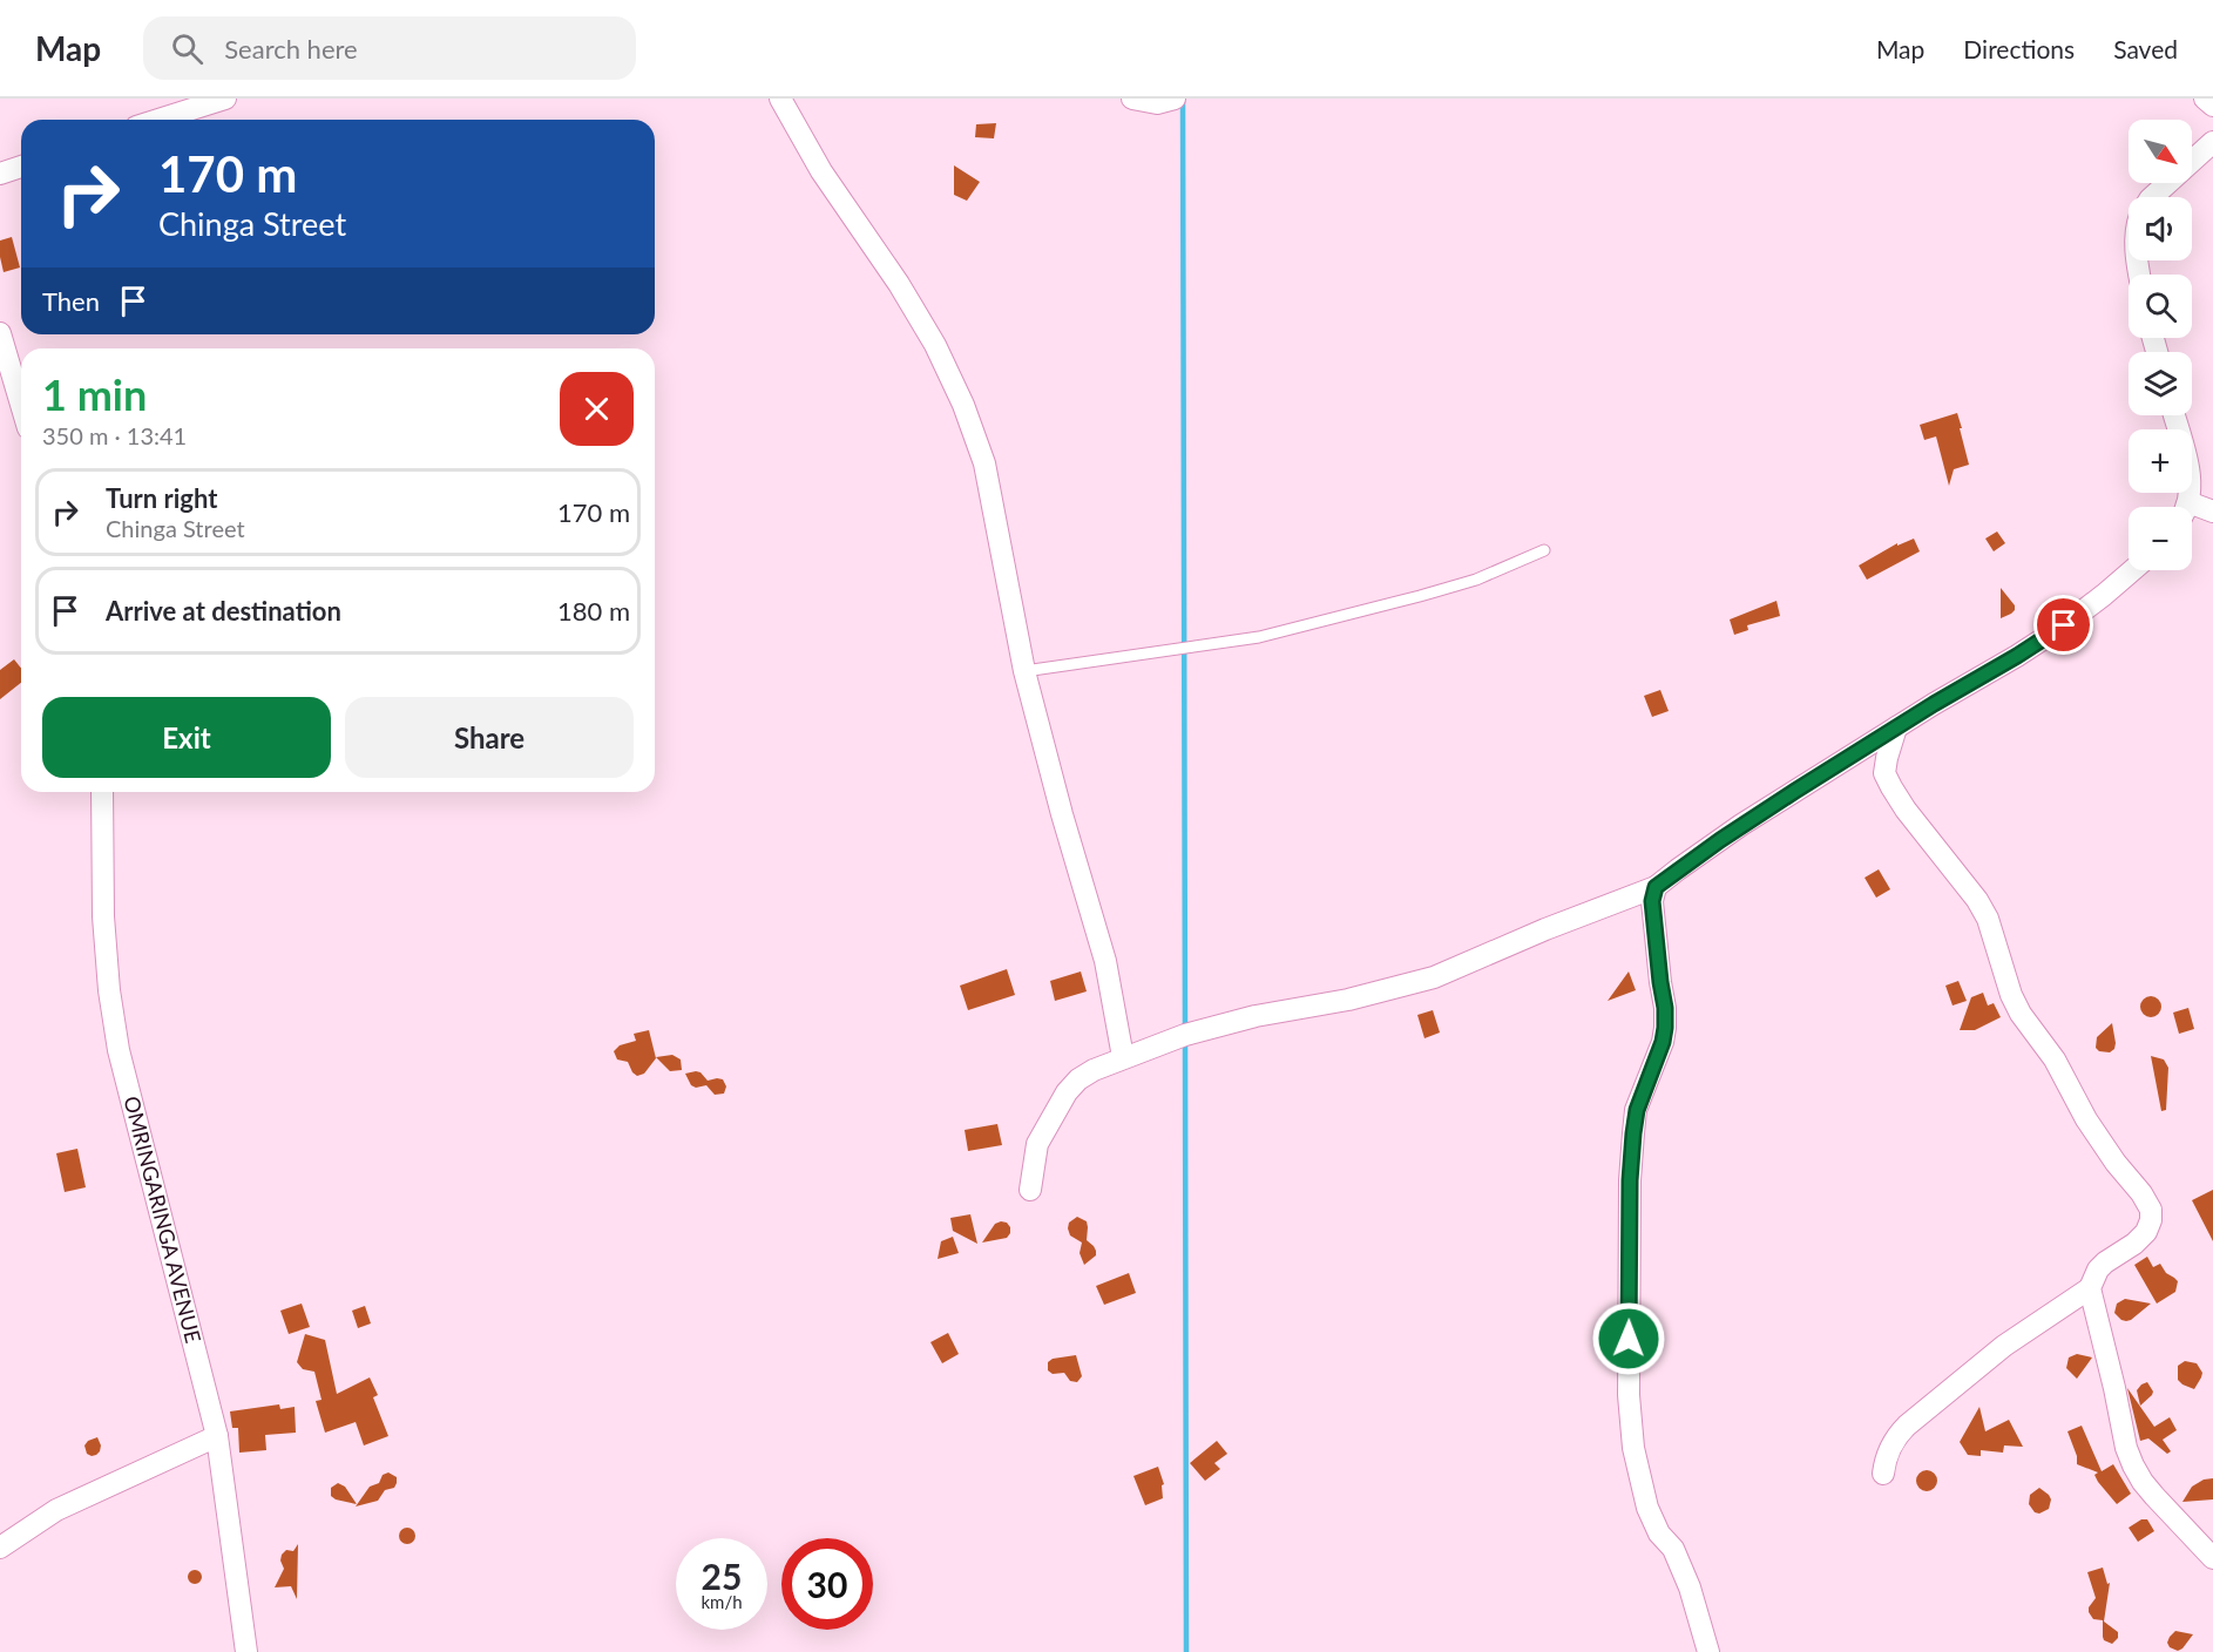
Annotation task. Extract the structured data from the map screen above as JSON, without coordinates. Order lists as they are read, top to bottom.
{
  "streets": {
    "street": ["OMRINGARINGA AVENUE"]
  },
  "north": "bottom right",
  "page": {
    "header": "Map",
    "search": "Search here",
    "nav": ["Map", "Directions", "Saved"],
    "map_buttons": ["+", "−"],
    "turn": ["170 m", "Chinga Street"],
    "then": "Then",
    "heading": ["1 min", "350 m · 13:41"],
    "list": [
      {
        "name": "Turn right",
        "note": "Chinga Street",
        "value": "170 m"
      },
      {
        "name": "Arrive at destination",
        "value": "180 m"
      }
    ],
    "buttons": ["Exit", "Share"],
    "speed": "25 km/h",
    "limit": "30"
  }
}
